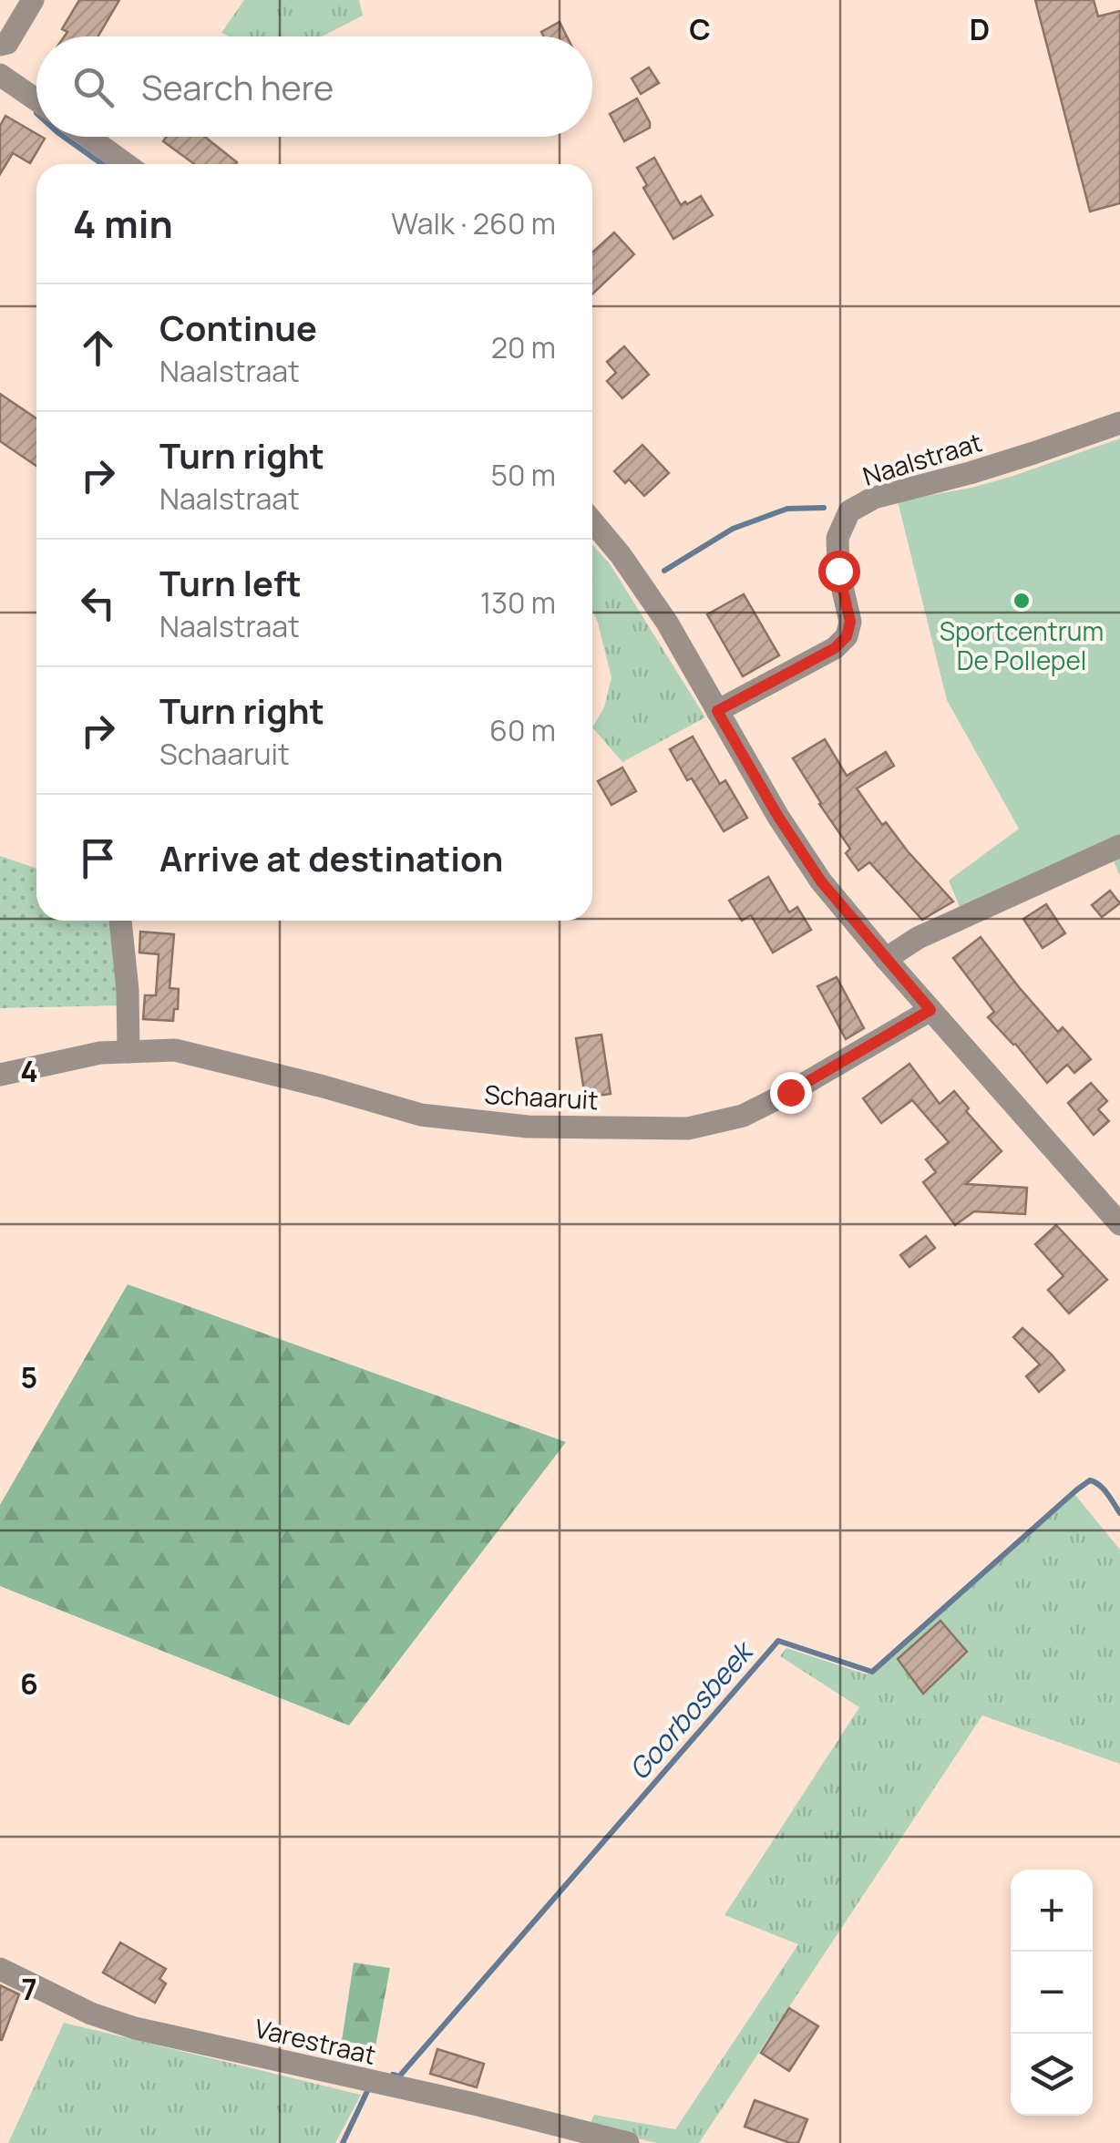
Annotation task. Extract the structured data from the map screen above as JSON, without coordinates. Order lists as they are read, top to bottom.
{
  "streets": {
    "street": ["Naalstraat", "Schaaruit", "Varestraat"]
  },
  "water": ["Goorbosbeek"],
  "places": ["Sportcentrum De Pollepel"],
  "page": {
    "search": "Search here",
    "heading": ["4 min", "Walk · 260 m"],
    "list": [
      ["Continue", "Naalstraat", "20 m"],
      ["Turn right", "Naalstraat", "50 m"],
      ["Turn left", "Naalstraat", "130 m"],
      ["Turn right", "Schaaruit", "60 m"],
      "Arrive at destination"
    ],
    "map_buttons": ["+", "−"]
  },
  "grid": {
    "columns": ["C", "D"],
    "rows": [
      "4",
      "5",
      "6",
      "7"
    ]
  }
}
